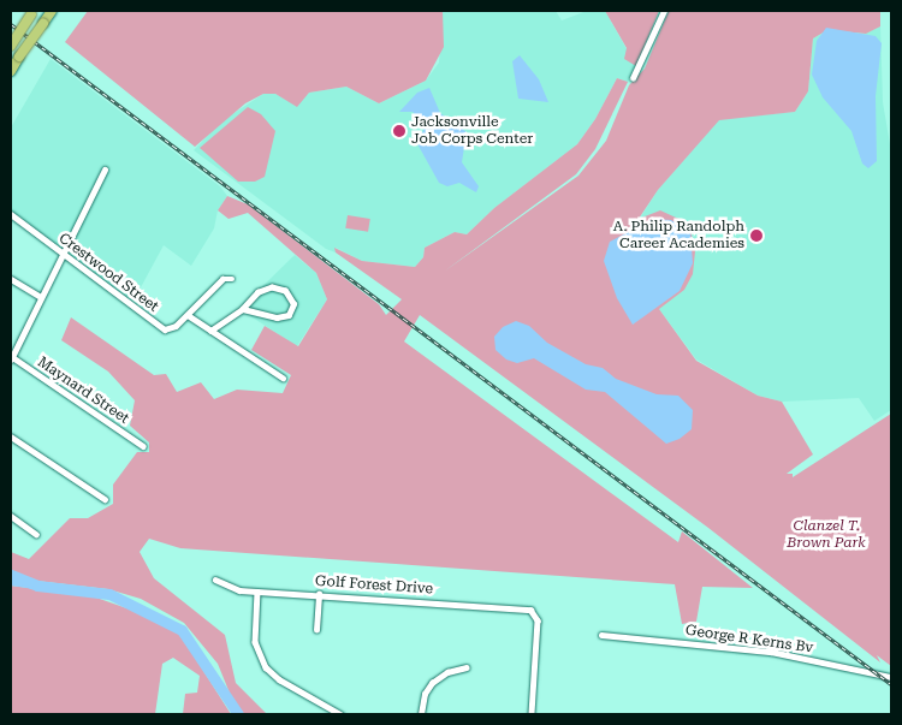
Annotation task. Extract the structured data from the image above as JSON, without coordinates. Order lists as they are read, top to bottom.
{
  "streets": {
    "street": [
      "Crestwood Street",
      "Maynard Street",
      "Golf Forest Drive",
      "George R Kerns Bv"
    ]
  },
  "parks": ["Clanzel T. Brown Park"],
  "places": ["Jacksonville Job Corps Center", "A. Philip Randolph Career Academies"]
}
